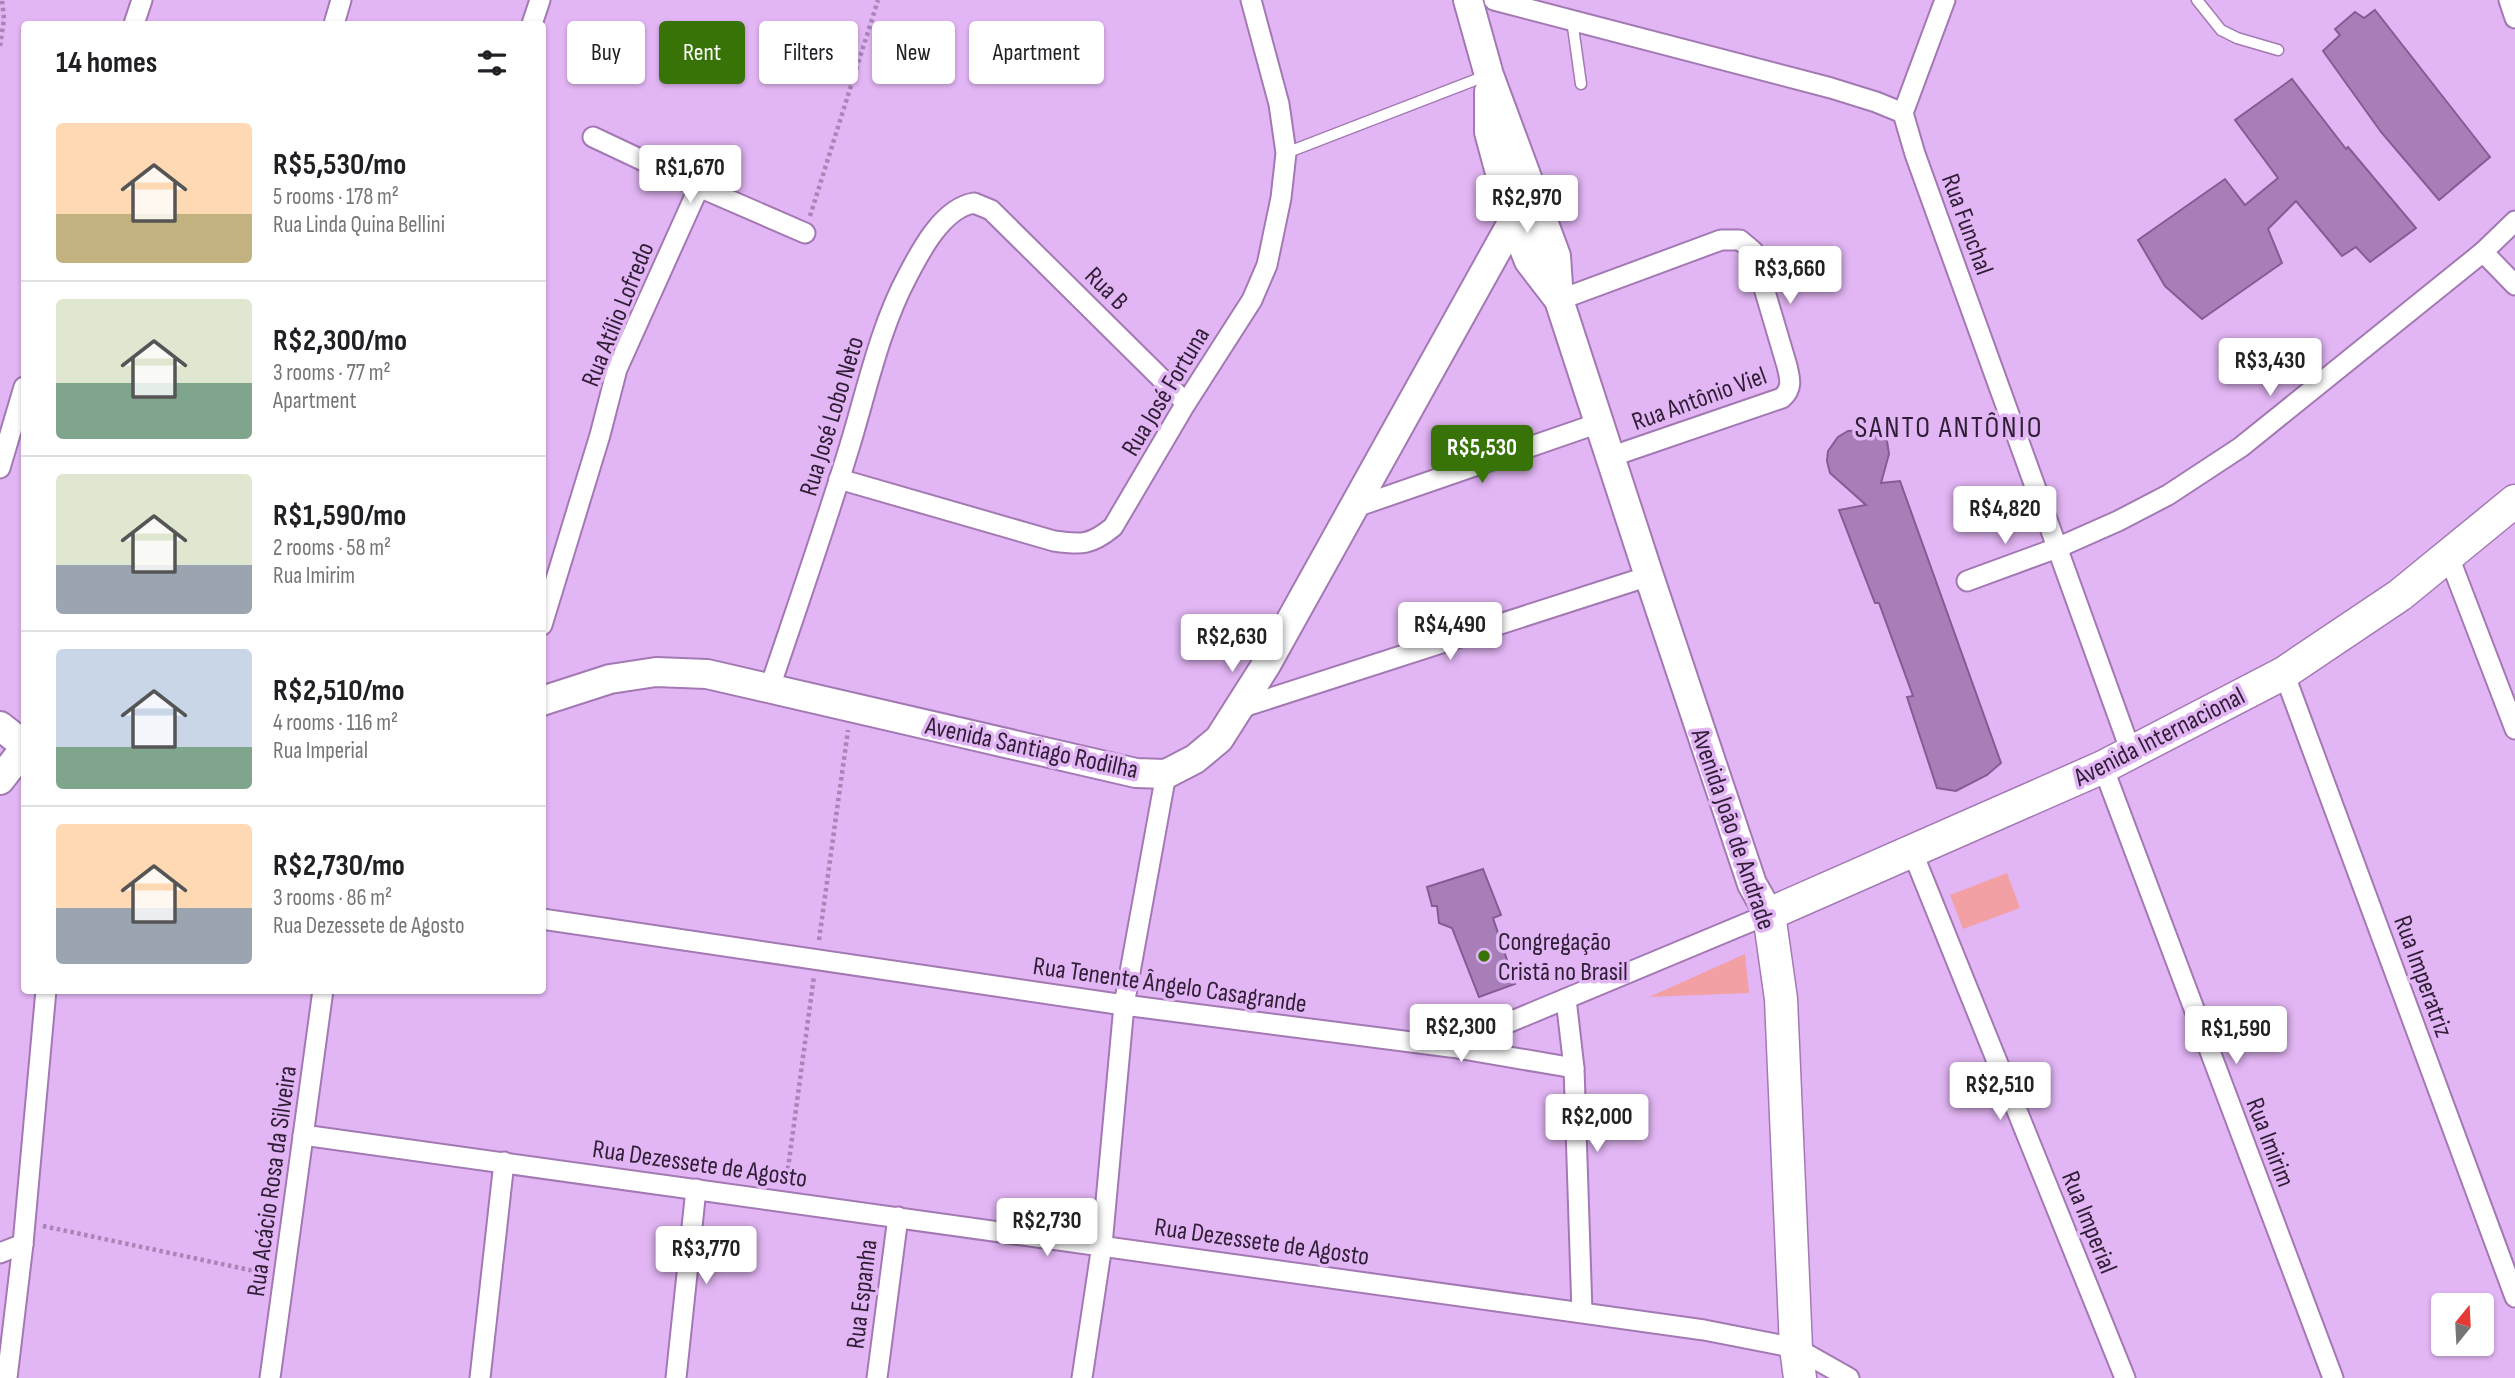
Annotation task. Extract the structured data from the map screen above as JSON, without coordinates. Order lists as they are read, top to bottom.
{
  "streets": {
    "main road": ["Avenida Internacional", "Avenida Santiago Rodilha", "Avenida João de Andrade"],
    "street": [
      "Rua Funchal",
      "Rua B",
      "Rua Atílio Lofredo",
      "Rua José Fortuna",
      "Rua Antônio Viel",
      "Rua José Lobo Neto",
      "Rua Imperatriz",
      "Rua Tenente Ângelo Casagrande",
      "Rua Imirim",
      "Rua Dezessete de Agosto",
      "Rua Acácio Rosa da Silveira",
      "Rua Imperial",
      "Rua Espanha"
    ]
  },
  "crossings": [
    ["Rua Funchal", "Avenida Internacional"],
    ["Rua B", "Rua José Fortuna"],
    ["Rua B", "Rua José Lobo Neto"],
    ["Rua José Fortuna", "Rua José Lobo Neto"],
    ["Rua Antônio Viel", "Avenida João de Andrade"],
    ["Rua José Lobo Neto", "Avenida Santiago Rodilha"],
    ["Avenida Internacional", "Avenida João de Andrade"],
    ["Avenida Internacional", "Rua Imperatriz"],
    ["Avenida Internacional", "Rua Tenente Ângelo Casagrande"],
    ["Avenida Internacional", "Rua Imirim"],
    ["Avenida Internacional", "Rua Imperial"],
    ["Avenida Santiago Rodilha", "Avenida João de Andrade"],
    ["Avenida João de Andrade", "Rua Tenente Ângelo Casagrande"],
    ["Avenida João de Andrade", "Rua Dezessete de Agosto"],
    ["Rua Dezessete de Agosto", "Rua Acácio Rosa da Silveira"],
    ["Rua Dezessete de Agosto", "Rua Espanha"]
  ],
  "districts": ["SANTO ANTÔNIO"],
  "places": ["Congregação Cristã no Brasil"],
  "north": "top",
  "page": {
    "chip": [
      "Buy",
      "Rent",
      "Filters",
      "New",
      "Apartment"
    ],
    "heading": "14 homes",
    "list": [
      {
        "name": "R$5,530/mo",
        "note": "5 rooms · 178 m² · Rua Linda Quina Bellini"
      },
      {
        "name": "R$2,300/mo",
        "note": "3 rooms · 77 m² · Apartment"
      },
      {
        "name": "R$1,590/mo",
        "note": "2 rooms · 58 m² · Rua Imirim"
      },
      {
        "name": "R$2,510/mo",
        "note": "4 rooms · 116 m² · Rua Imperial"
      },
      {
        "name": "R$2,730/mo",
        "note": "3 rooms · 86 m² · Rua Dezessete de Agosto"
      }
    ],
    "price": [
      "R$1,670",
      "R$2,970",
      "R$3,660",
      "R$3,430",
      "R$5,530",
      "R$4,820",
      "R$4,490",
      "R$2,630",
      "R$2,300",
      "R$1,590",
      "R$2,510",
      "R$2,000",
      "R$2,730",
      "R$3,770"
    ]
  }
}
